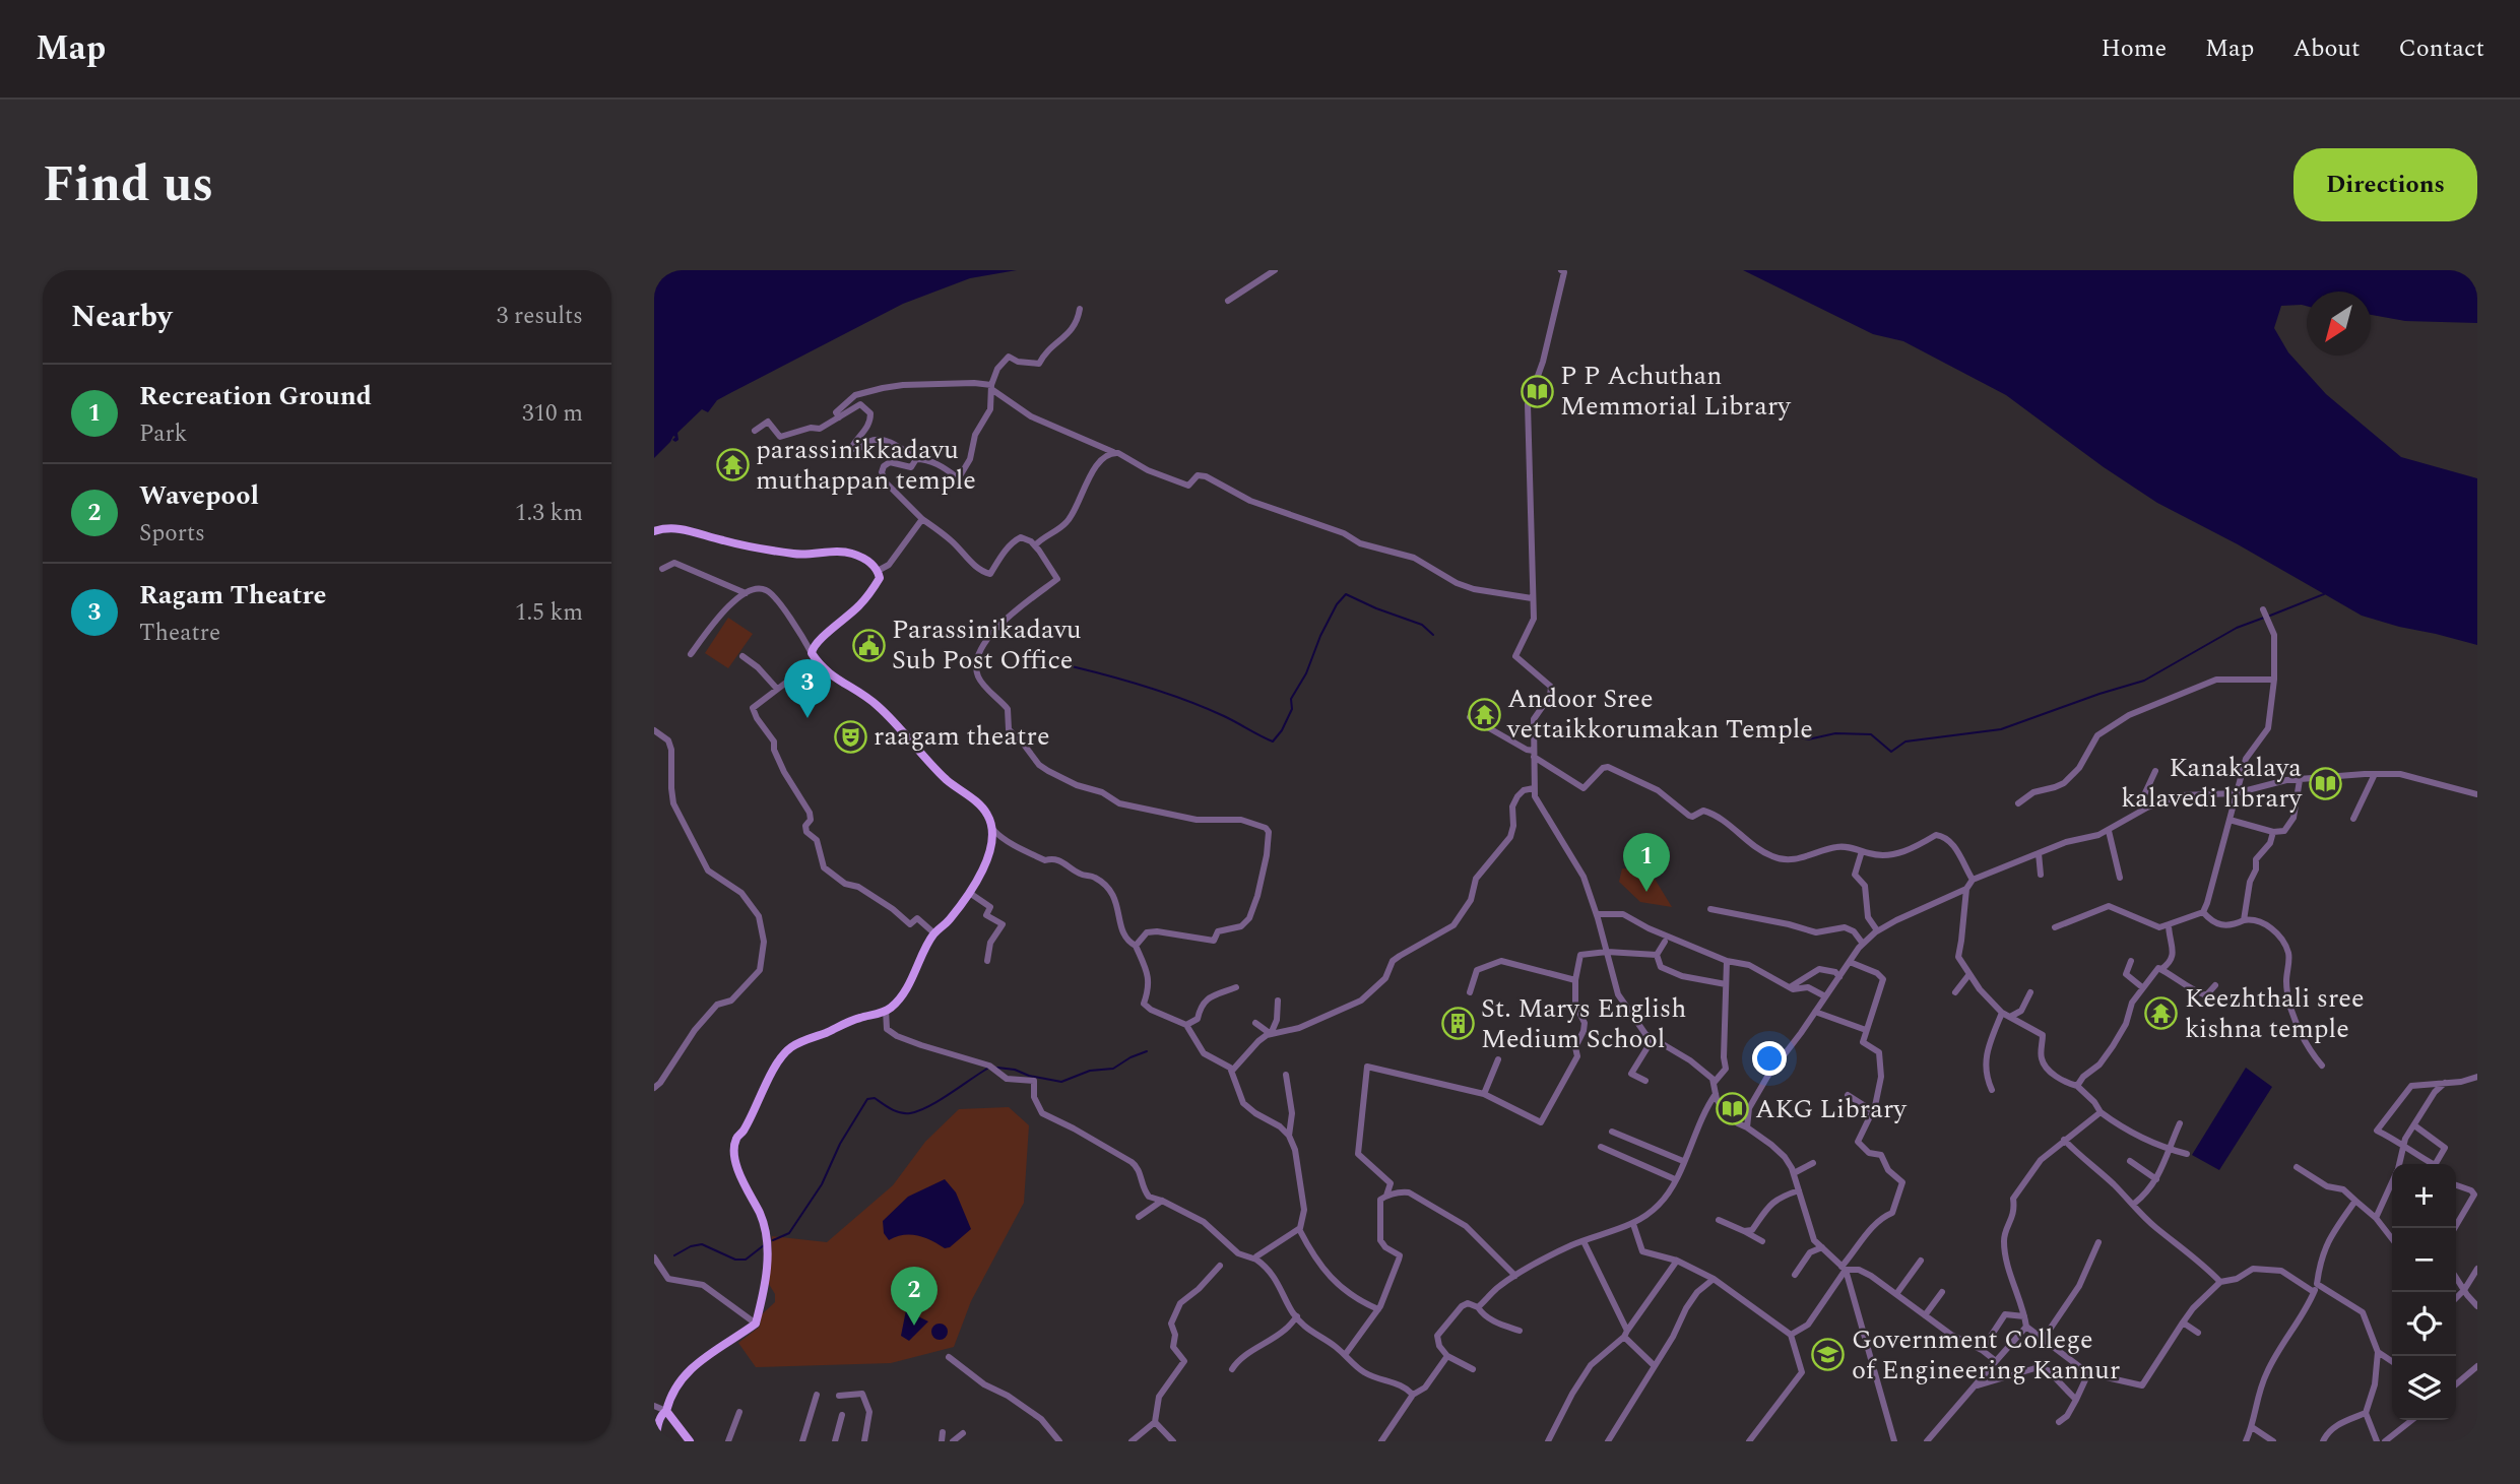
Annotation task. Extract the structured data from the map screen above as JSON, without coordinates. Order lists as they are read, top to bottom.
{
  "places": {
    "library": ["P P Achuthan Memmorial Library", "Kanakalaya kalavedi library", "AKG Library"],
    "temple": ["parassinikkadavu muthappan temple", "Andoor Sree vettaikkorumakan Temple", "Keezhthali sree kishna temple"],
    "public building": ["Parassinikadavu Sub Post Office"],
    "theatre": ["raagam theatre"],
    "building": ["St. Marys English Medium School"],
    "school or university": ["Government College of Engineering Kannur"]
  },
  "north": "bottom left",
  "page": {
    "header": "Map",
    "nav": [
      "Home",
      "Map",
      "About",
      "Contact"
    ],
    "title": "Find us",
    "buttons": "Directions",
    "heading": ["Nearby", "3 results"],
    "list": [
      {
        "mark": "1",
        "name": "Recreation Ground",
        "note": "Park",
        "value": "310 m"
      },
      {
        "mark": "2",
        "name": "Wavepool",
        "note": "Sports",
        "value": "1.3 km"
      },
      {
        "mark": "3",
        "name": "Ragam Theatre",
        "note": "Theatre",
        "value": "1.5 km"
      }
    ],
    "pins": ["3", "1", "2"],
    "map_buttons": ["+", "−"]
  }
}
